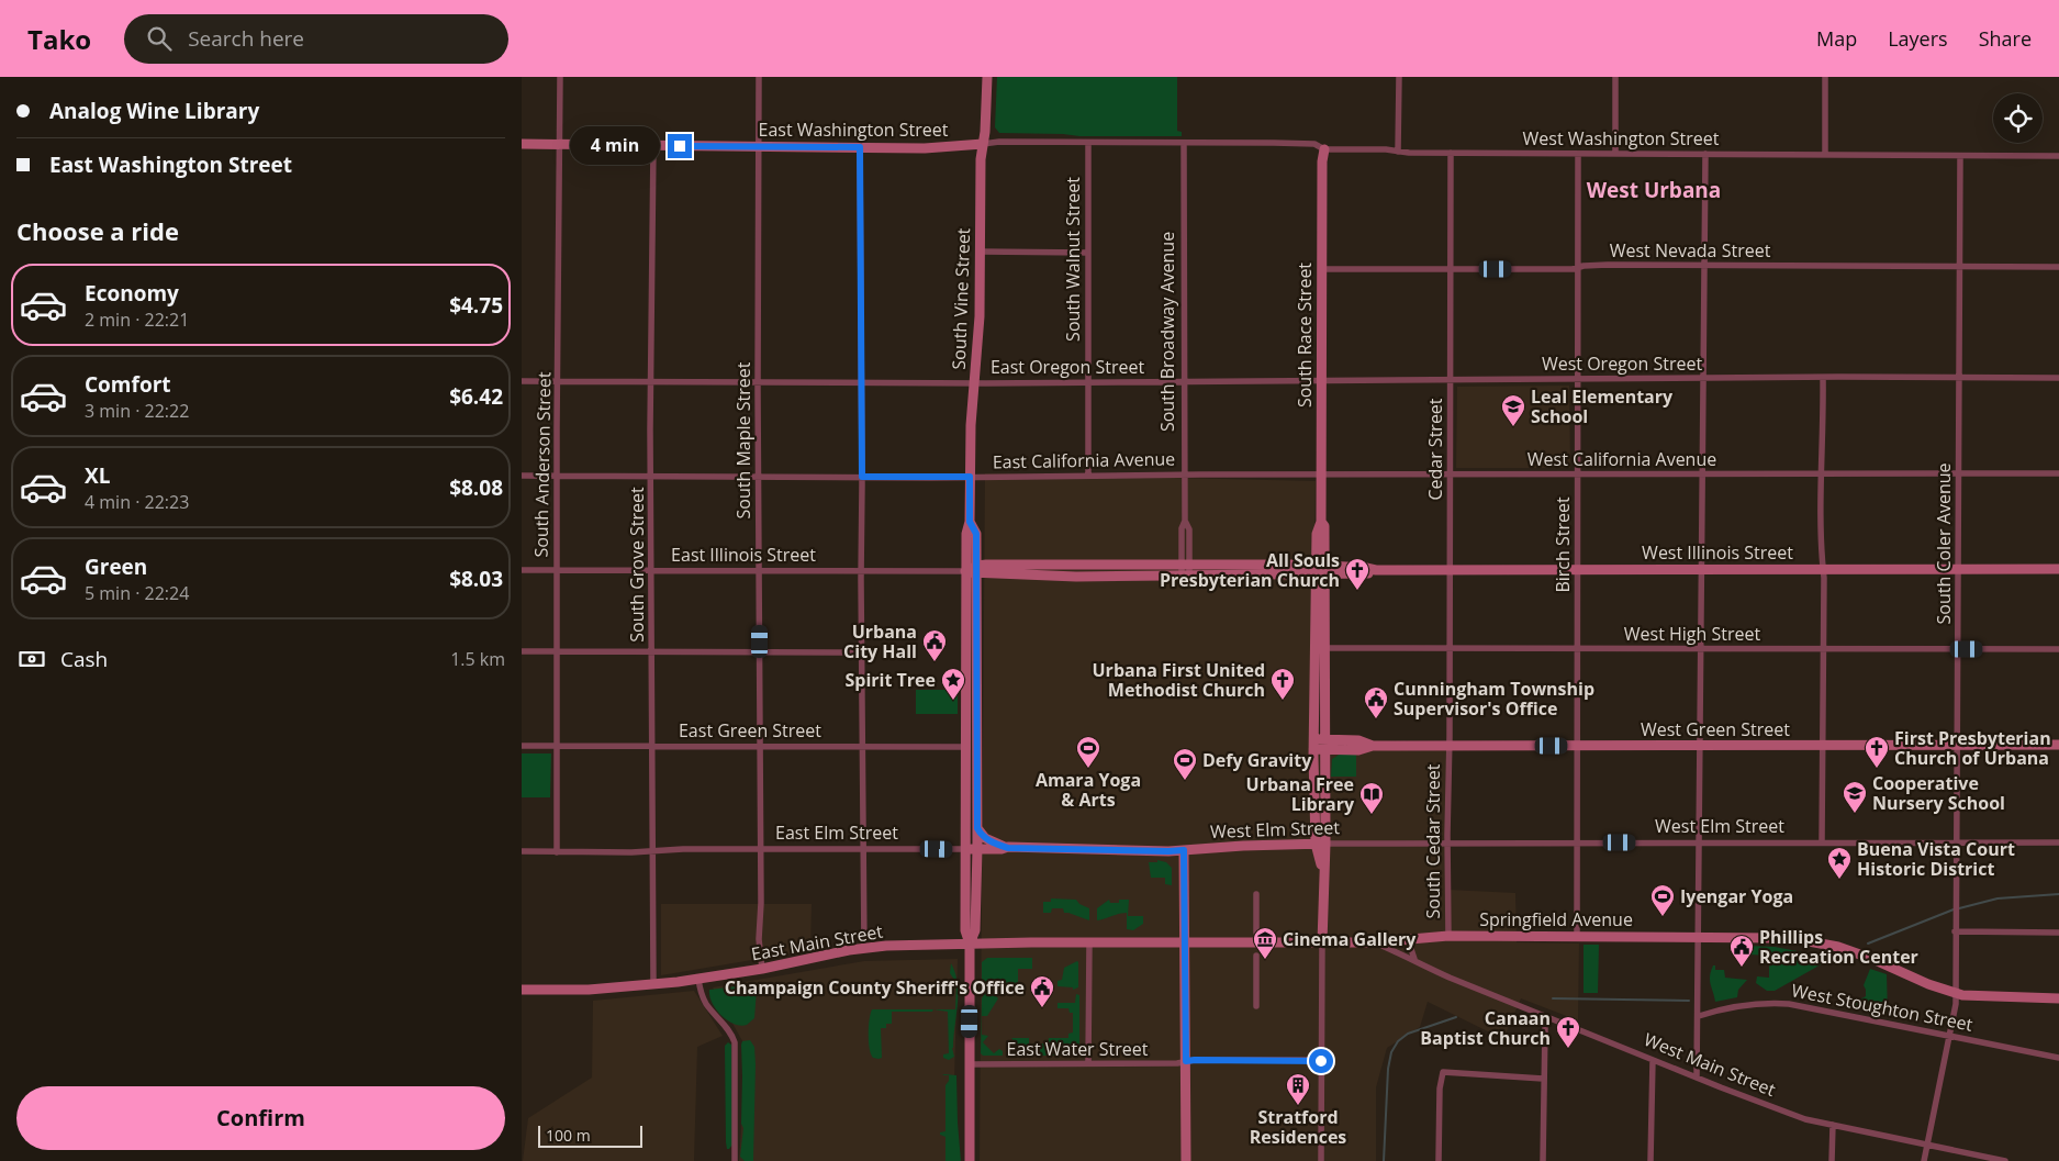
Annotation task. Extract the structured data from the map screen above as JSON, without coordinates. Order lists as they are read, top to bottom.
{
  "streets": {
    "street": [
      "East Washington Street",
      "West Washington Street",
      "West Nevada Street",
      "South Walnut Street",
      "South Vine Street",
      "South Broadway Avenue",
      "South Race Street",
      "West Oregon Street",
      "East Oregon Street",
      "South Maple Street",
      "Cedar Street",
      "West California Avenue",
      "East California Avenue",
      "South Anderson Street",
      "South Coler Avenue",
      "Birch Street",
      "West Illinois Street",
      "East Illinois Street",
      "South Grove Street",
      "West High Street",
      "West Green Street",
      "East Green Street",
      "West Elm Street",
      "East Elm Street",
      "South Cedar Street",
      "Springfield Avenue",
      "East Main Street",
      "West Stoughton Street",
      "East Water Street",
      "West Main Street"
    ]
  },
  "crossings": [
    ["East Washington Street", "West Washington Street"],
    ["East Washington Street", "South Walnut Street"],
    ["East Washington Street", "South Vine Street"],
    ["East Washington Street", "South Broadway Avenue"],
    ["East Washington Street", "South Maple Street"],
    ["East Washington Street", "South Anderson Street"],
    ["East Washington Street", "South Grove Street"],
    ["West Washington Street", "South Broadway Avenue"],
    ["West Washington Street", "South Race Street"],
    ["West Washington Street", "Cedar Street"],
    ["West Washington Street", "South Coler Avenue"],
    ["West Washington Street", "Birch Street"],
    ["West Nevada Street", "South Race Street"],
    ["West Nevada Street", "Cedar Street"],
    ["West Nevada Street", "South Coler Avenue"],
    ["West Nevada Street", "Birch Street"],
    ["South Walnut Street", "East Oregon Street"],
    ["South Walnut Street", "East California Avenue"],
    ["South Vine Street", "East Oregon Street"],
    ["South Vine Street", "East California Avenue"],
    ["South Vine Street", "East Illinois Street"],
    ["South Vine Street", "East Green Street"],
    ["South Vine Street", "East Elm Street"],
    ["South Vine Street", "East Main Street"],
    ["South Broadway Avenue", "West Oregon Street"],
    ["South Broadway Avenue", "East Oregon Street"],
    ["South Broadway Avenue", "West California Avenue"],
    ["South Broadway Avenue", "East California Avenue"],
    ["South Broadway Avenue", "West Illinois Street"],
    ["South Broadway Avenue", "East Illinois Street"],
    ["South Race Street", "West Oregon Street"],
    ["South Race Street", "West California Avenue"],
    ["South Race Street", "West Illinois Street"],
    ["South Race Street", "West High Street"],
    ["South Race Street", "West Green Street"],
    ["South Race Street", "West Elm Street"],
    ["South Race Street", "East Water Street"],
    ["South Race Street", "West Main Street"],
    ["West Oregon Street", "East Oregon Street"],
    ["West Oregon Street", "Cedar Street"],
    ["West Oregon Street", "South Coler Avenue"],
    ["West Oregon Street", "Birch Street"],
    ["East Oregon Street", "South Maple Street"],
    ["East Oregon Street", "South Anderson Street"],
    ["East Oregon Street", "South Grove Street"],
    ["South Maple Street", "East California Avenue"],
    ["South Maple Street", "East Illinois Street"],
    ["South Maple Street", "East Green Street"],
    ["South Maple Street", "East Elm Street"],
    ["South Maple Street", "East Main Street"],
    ["Cedar Street", "West California Avenue"],
    ["Cedar Street", "West Illinois Street"],
    ["Cedar Street", "West High Street"],
    ["Cedar Street", "West Green Street"],
    ["Cedar Street", "South Cedar Street"],
    ["West California Avenue", "East California Avenue"],
    ["West California Avenue", "South Coler Avenue"],
    ["West California Avenue", "Birch Street"],
    ["East California Avenue", "South Anderson Street"],
    ["East California Avenue", "South Grove Street"],
    ["South Anderson Street", "East Illinois Street"],
    ["South Anderson Street", "East Green Street"],
    ["South Anderson Street", "East Elm Street"],
    ["South Coler Avenue", "West Illinois Street"],
    ["South Coler Avenue", "West High Street"],
    ["South Coler Avenue", "West Green Street"],
    ["South Coler Avenue", "West Elm Street"],
    ["South Coler Avenue", "Springfield Avenue"],
    ["South Coler Avenue", "West Stoughton Street"],
    ["South Coler Avenue", "West Main Street"],
    ["Birch Street", "West Illinois Street"],
    ["Birch Street", "West High Street"],
    ["Birch Street", "West Green Street"],
    ["Birch Street", "West Elm Street"],
    ["Birch Street", "Springfield Avenue"],
    ["West Illinois Street", "East Illinois Street"],
    ["East Illinois Street", "South Grove Street"],
    ["South Grove Street", "East Green Street"],
    ["South Grove Street", "East Elm Street"],
    ["South Grove Street", "East Main Street"],
    ["West Green Street", "South Cedar Street"],
    ["West Elm Street", "East Elm Street"],
    ["West Elm Street", "South Cedar Street"],
    ["South Cedar Street", "Springfield Avenue"],
    ["Springfield Avenue", "West Main Street"],
    ["East Main Street", "West Main Street"]
  ],
  "districts": ["West Urbana"],
  "places": {
    "school or university": ["Leal Elementary School", "Cooperative Nursery School"],
    "church": [
      "All Souls Presbyterian Church",
      "Urbana First United Methodist Church",
      "First Presbyterian Church of Urbana",
      "Canaan Baptist Church"
    ],
    "public building": [
      "Urbana City Hall",
      "Cunningham Township Supervisor's Office",
      "Phillips Recreation Center",
      "Champaign County Sheriff's Office"
    ],
    "place": ["Spirit Tree", "Buena Vista Court Historic District"],
    "sports": ["Amara Yoga & Arts", "Defy Gravity", "Iyengar Yoga"],
    "library": ["Urbana Free Library"],
    "museum": ["Cinema Gallery"],
    "building": ["Stratford Residences"]
  },
  "scale_bar": "100 m",
  "page": {
    "header": "Tako",
    "search": "Search here",
    "nav": ["Map", "Layers", "Share"],
    "banner": ["Analog Wine Library", "East Washington Street"],
    "bubble": "4 min",
    "heading": "Choose a ride",
    "list": [
      {
        "name": "Economy",
        "note": "2 min · 22:21",
        "value": "$4.75"
      },
      {
        "name": "Comfort",
        "note": "3 min · 22:22",
        "value": "$6.42"
      },
      {
        "name": "XL",
        "note": "4 min · 22:23",
        "value": "$8.08"
      },
      {
        "name": "Green",
        "note": "5 min · 22:24",
        "value": "$8.03"
      }
    ],
    "pay": ["Cash", "1.5 km"],
    "buttons": "Confirm",
    "scale": "100 m"
  }
}
